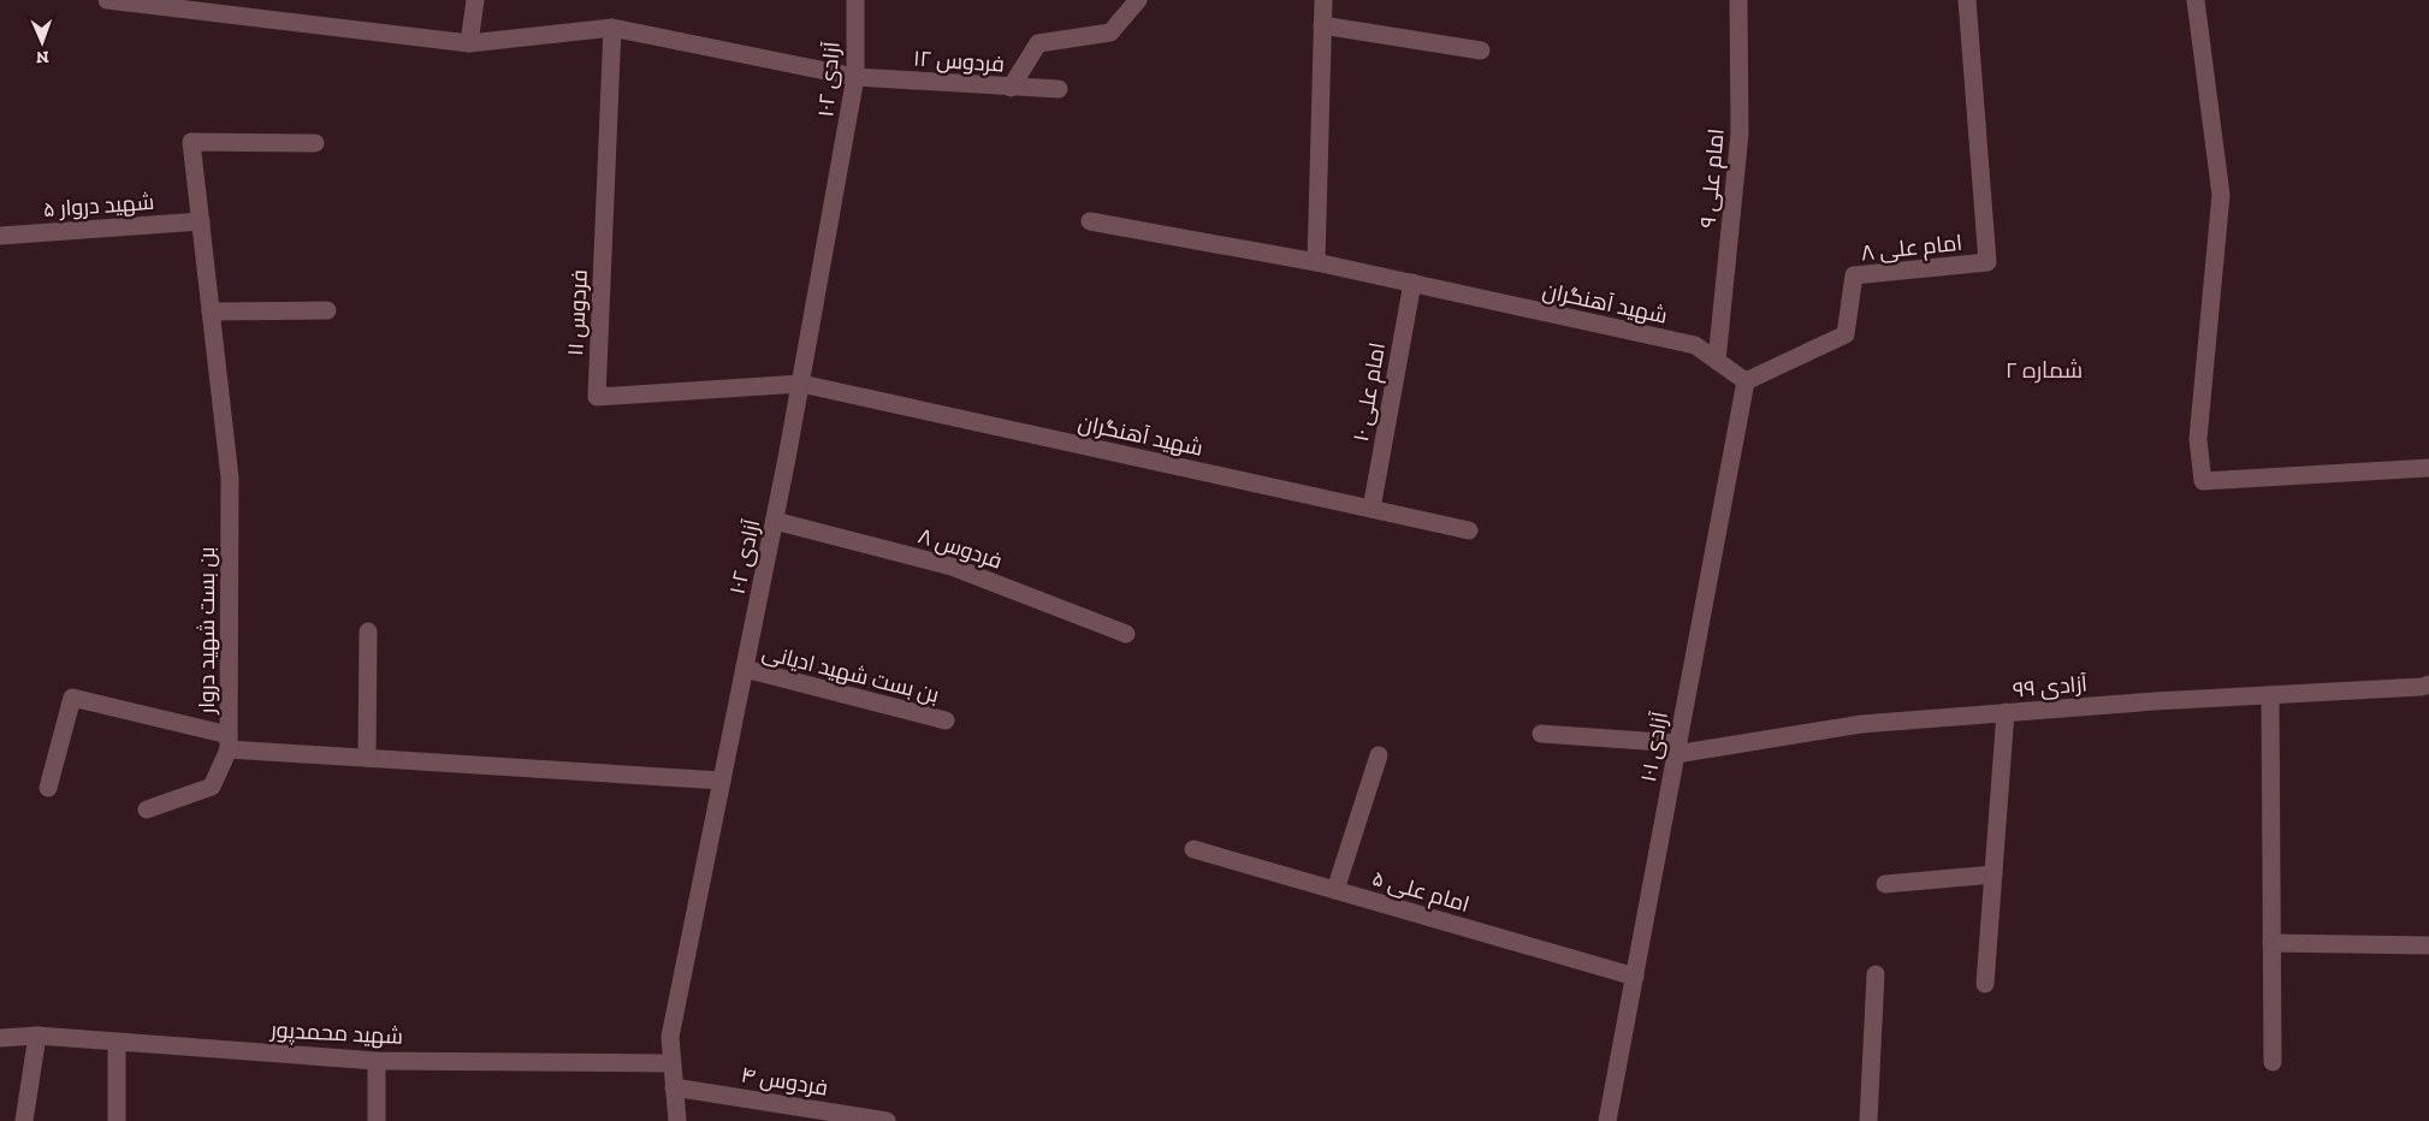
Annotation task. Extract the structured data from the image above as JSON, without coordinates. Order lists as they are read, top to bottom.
{
  "streets": {
    "street": [
      "فردوس ۱۲",
      "آزادی ۱۰۲",
      "امام علی ۹",
      "شهید دروار ۵",
      "امام علی ۸",
      "شهید آهنگران",
      "فردوس ۱۱",
      "امام علی ۱۰",
      "فردوس ۸",
      "بن بست شهید دروار",
      "بن بست شهید ادیانی",
      "آزادی ٩٩",
      "آزادی ۱۰۱",
      "امام علی ۵",
      "شهید محمدپور",
      "فردوس ۴"
    ]
  },
  "crossings": [
    ["فردوس ۱۲", "آزادی ۱۰۲"],
    ["فردوس ۱۲", "فردوس ۱۱"],
    ["آزادی ۱۰۲", "شهید آهنگران"],
    ["آزادی ۱۰۲", "فردوس ۱۱"],
    ["آزادی ۱۰۲", "فردوس ۸"],
    ["آزادی ۱۰۲", "بن بست شهید ادیانی"],
    ["آزادی ۱۰۲", "شهید محمدپور"],
    ["آزادی ۱۰۲", "فردوس ۴"],
    ["امام علی ۹", "شهید آهنگران"],
    ["شهید دروار ۵", "بن بست شهید دروار"],
    ["امام علی ۸", "شهید آهنگران"],
    ["امام علی ۸", "آزادی ۱۰۱"],
    ["شهید آهنگران", "فردوس ۱۱"],
    ["شهید آهنگران", "امام علی ۱۰"],
    ["شهید آهنگران", "آزادی ۱۰۱"],
    ["آزادی ٩٩", "آزادی ۱۰۱"],
    ["آزادی ۱۰۱", "امام علی ۵"]
  ],
  "districts": ["شماره ۲"],
  "north": "bottom"
}
